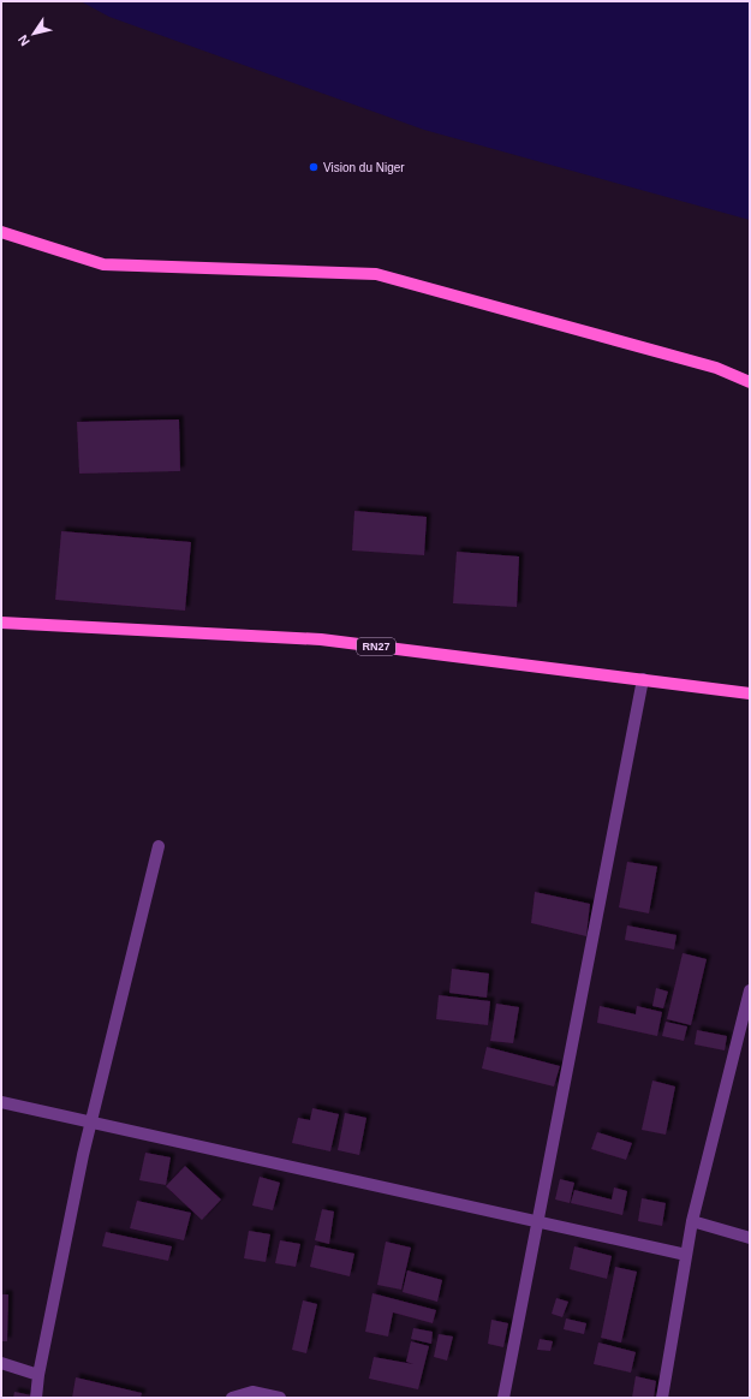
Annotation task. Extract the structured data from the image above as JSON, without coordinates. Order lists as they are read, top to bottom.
{
  "streets": {
    "main road": ["RN27"]
  },
  "places": ["Vision du Niger"],
  "north": "bottom left"
}
